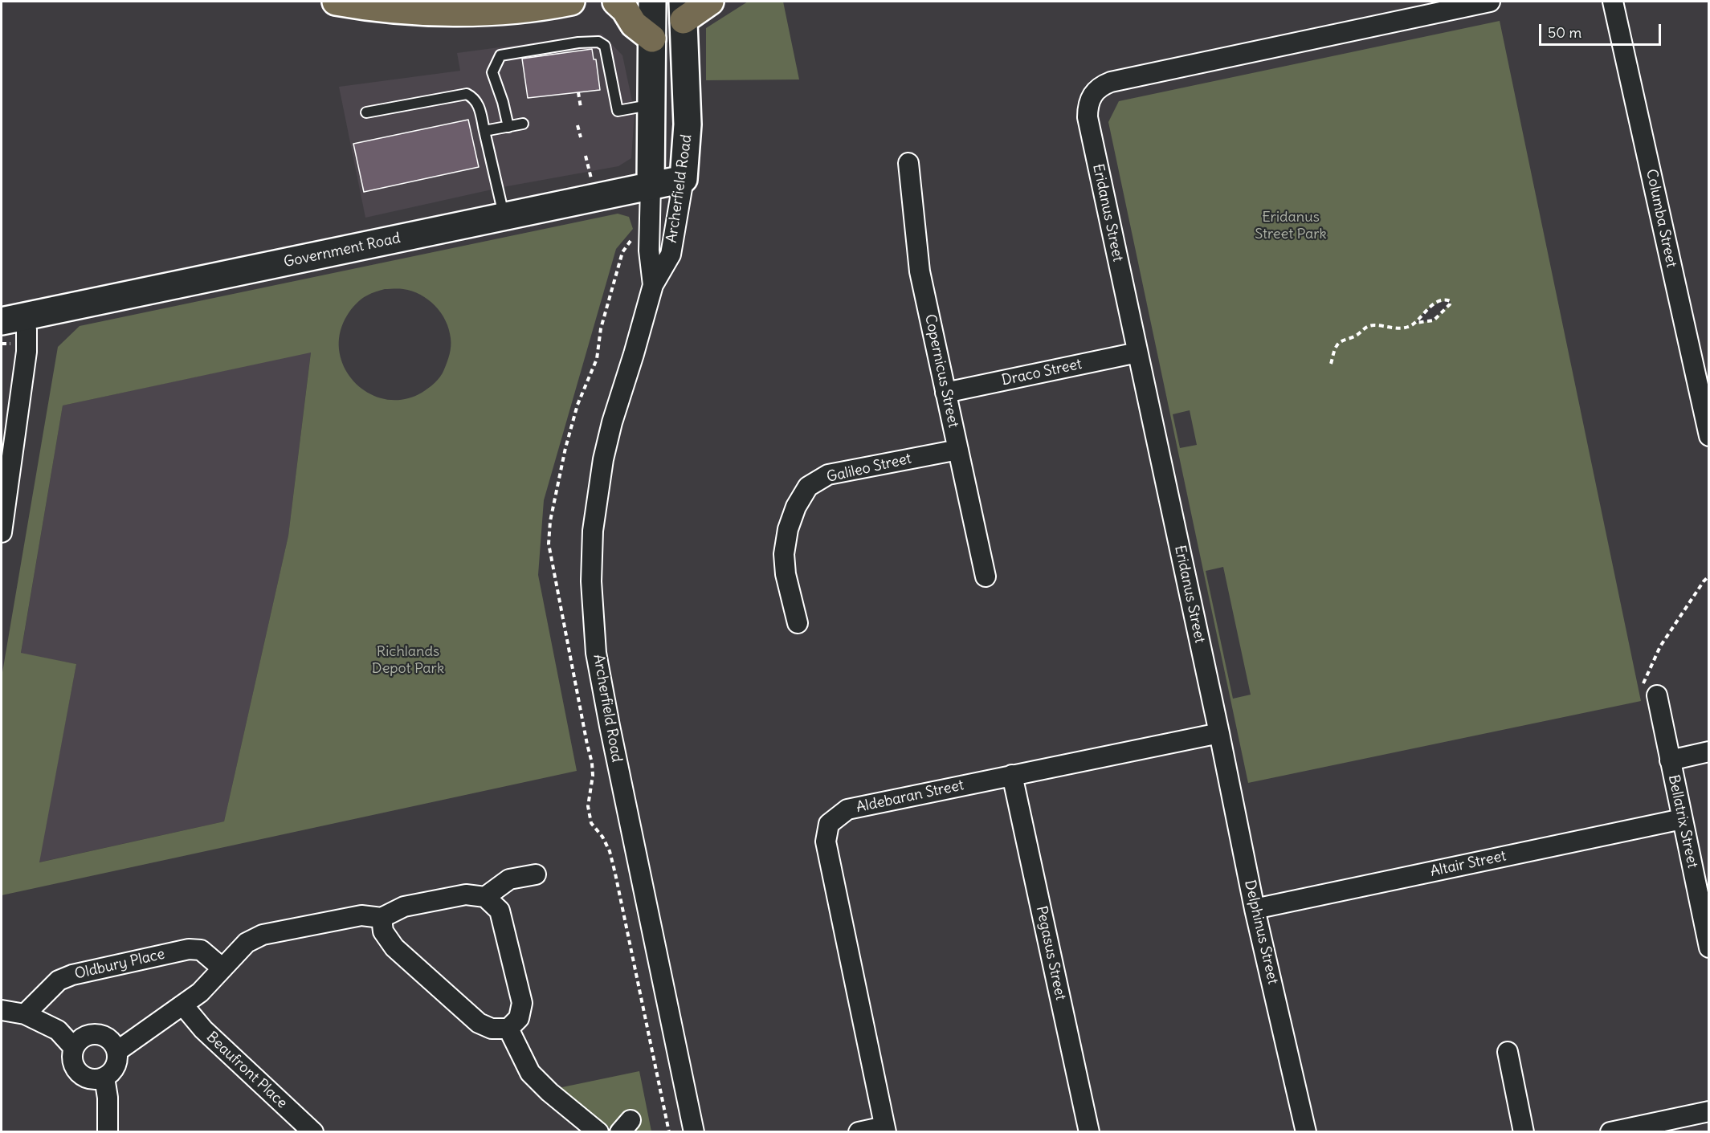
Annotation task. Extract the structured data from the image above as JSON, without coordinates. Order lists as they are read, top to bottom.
{
  "streets": {
    "street": [
      "Archerfield Road",
      "Eridanus Street",
      "Columba Street",
      "Government Road",
      "Copernicus Street",
      "Draco Street",
      "Galileo Street",
      "Aldebaran Street",
      "Bellatrix Street",
      "Altair Street",
      "Delphinus Street",
      "Pegasus Street",
      "Oldbury Place",
      "Beaufront Place"
    ]
  },
  "crossings": [
    ["Archerfield Road", "Government Road"],
    ["Eridanus Street", "Draco Street"],
    ["Eridanus Street", "Aldebaran Street"],
    ["Eridanus Street", "Delphinus Street"],
    ["Copernicus Street", "Draco Street"],
    ["Copernicus Street", "Galileo Street"],
    ["Aldebaran Street", "Delphinus Street"],
    ["Aldebaran Street", "Pegasus Street"],
    ["Bellatrix Street", "Altair Street"],
    ["Altair Street", "Delphinus Street"]
  ],
  "parks": ["Eridanus Street Park", "Richlands Depot Park"],
  "scale_bar": "50 m"
}
